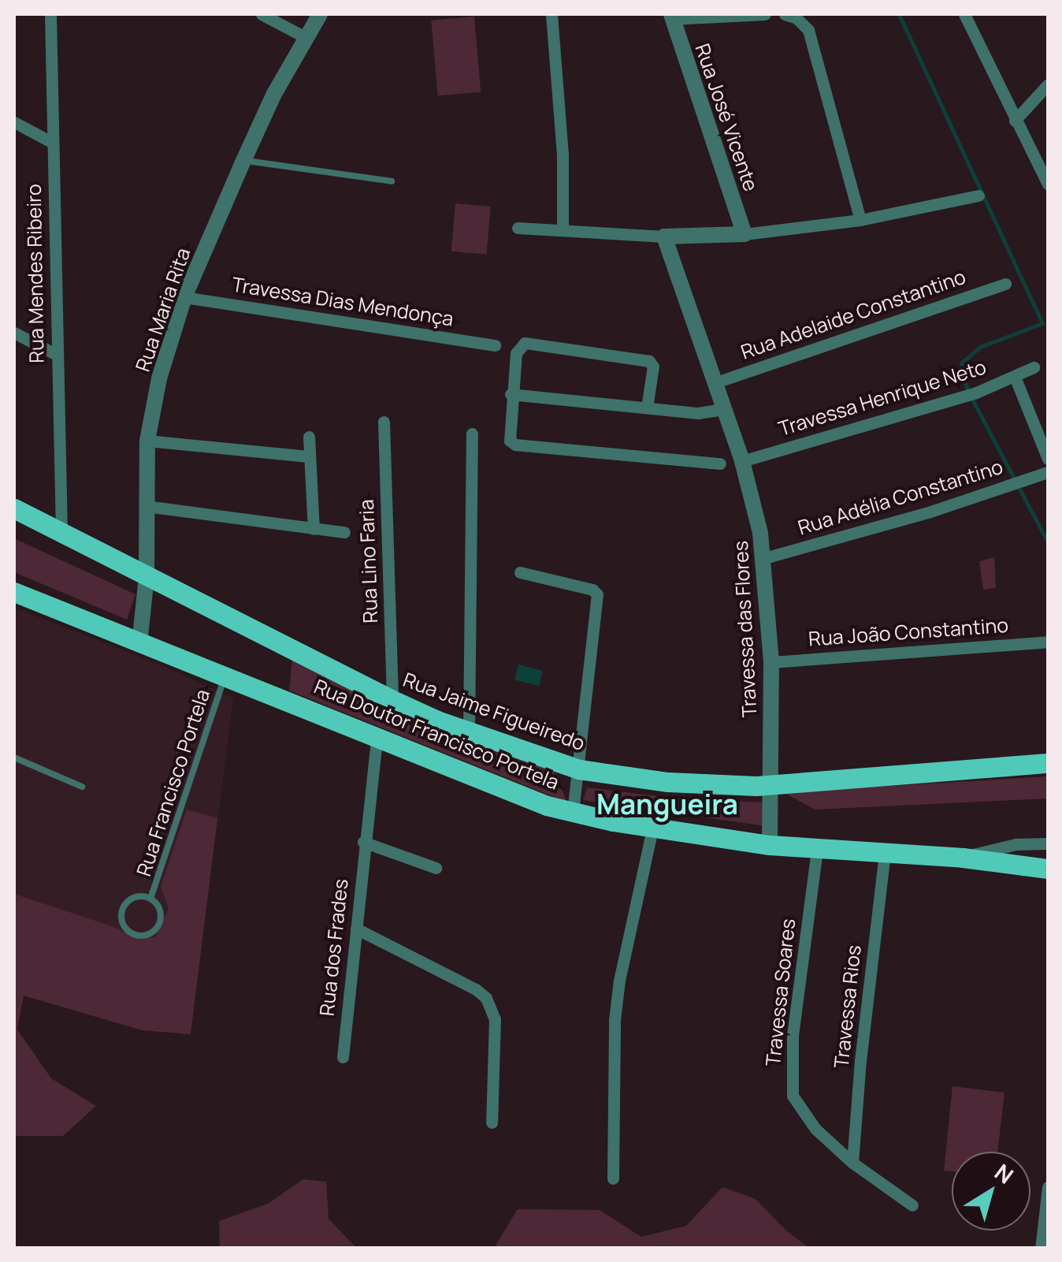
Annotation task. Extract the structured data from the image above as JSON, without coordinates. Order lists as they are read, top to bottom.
{
  "streets": {
    "main road": ["Rua Jaime Figueiredo", "Rua Doutor Francisco Portela"],
    "street": [
      "Rua José Vicente",
      "Rua Mendes Ribeiro",
      "Travessa Dias Mendonça",
      "Rua Maria Rita",
      "Rua Adelaide Constantino",
      "Travessa Henrique Neto",
      "Rua Adélia Constantino",
      "Rua Lino Faria",
      "Travessa das Flores",
      "Rua João Constantino",
      "Rua dos Frades",
      "Travessa Soares",
      "Travessa Rios"
    ],
    "lane": ["Rua Francisco Portela"]
  },
  "crossings": [
    ["Rua Mendes Ribeiro", "Rua Jaime Figueiredo"],
    ["Travessa Dias Mendonça", "Rua Maria Rita"],
    ["Rua Maria Rita", "Rua Jaime Figueiredo"],
    ["Rua Maria Rita", "Rua Doutor Francisco Portela"],
    ["Rua Adelaide Constantino", "Travessa das Flores"],
    ["Travessa Henrique Neto", "Travessa das Flores"],
    ["Rua Adélia Constantino", "Travessa das Flores"],
    ["Rua Lino Faria", "Rua Jaime Figueiredo"],
    ["Travessa das Flores", "Rua João Constantino"],
    ["Travessa das Flores", "Rua Jaime Figueiredo"],
    ["Travessa das Flores", "Rua Doutor Francisco Portela"],
    ["Rua Doutor Francisco Portela", "Rua Francisco Portela"],
    ["Rua Doutor Francisco Portela", "Rua dos Frades"],
    ["Rua Doutor Francisco Portela", "Travessa Soares"],
    ["Rua Doutor Francisco Portela", "Travessa Rios"],
    ["Travessa Soares", "Travessa Rios"]
  ],
  "districts": ["Mangueira"],
  "north": "top right"
}
